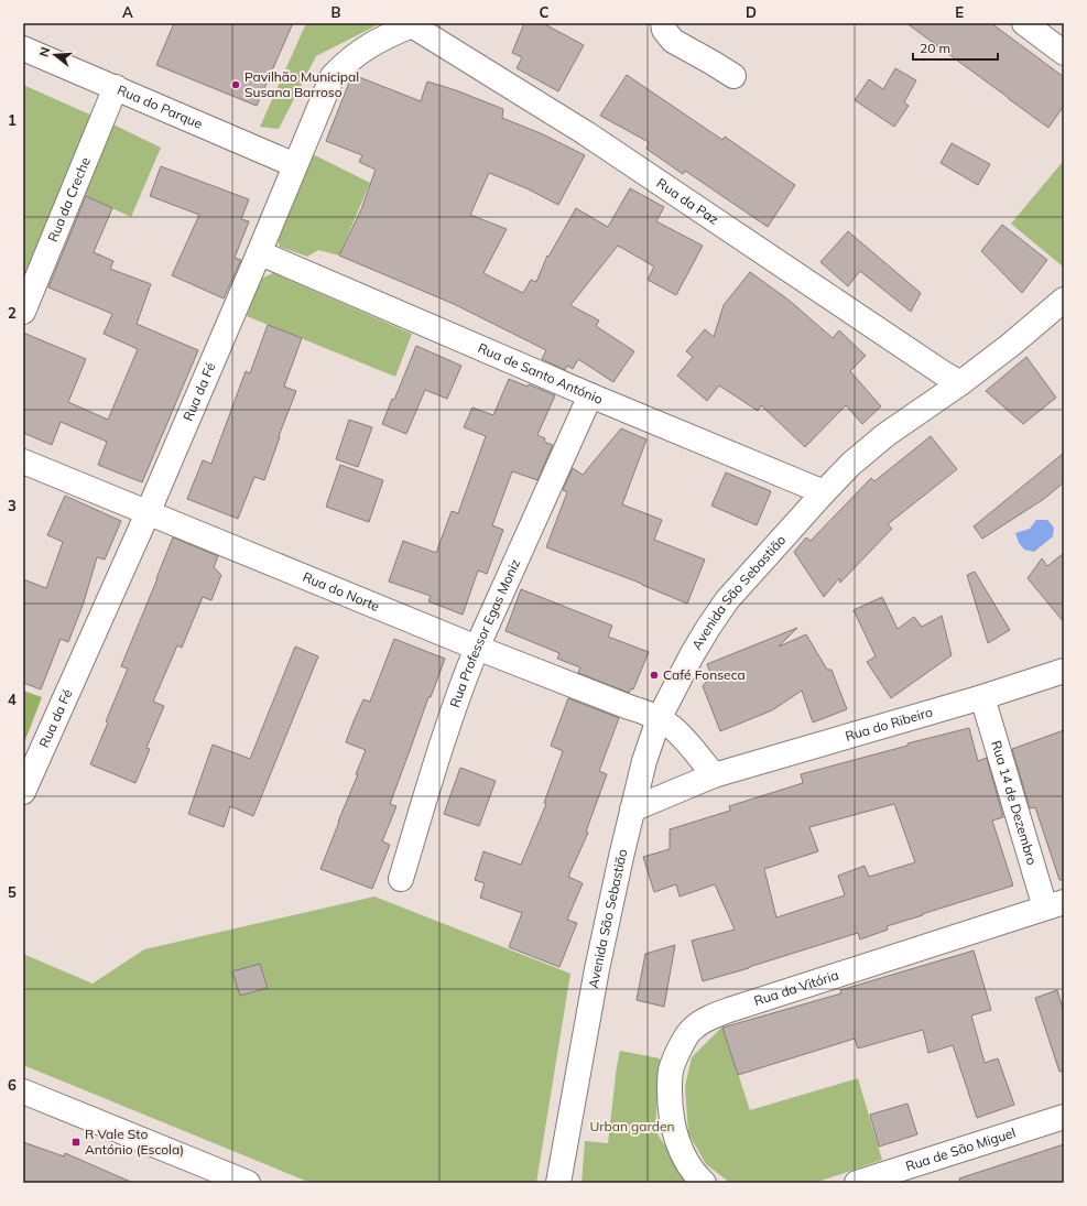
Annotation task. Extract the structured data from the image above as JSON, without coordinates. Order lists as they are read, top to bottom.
{
  "streets": {
    "street": [
      "Rua do Parque",
      "Rua da Creche",
      "Rua da Paz",
      "Rua de Santo António",
      "Rua da Fé",
      "Rua do Norte",
      "Avenida São Sebastião",
      "Rua Professor Egas Moniz",
      "Rua do Ribeiro",
      "Rua 14 de Dezembro",
      "Rua da Vitória",
      "Rua de São Miguel"
    ]
  },
  "crossings": [
    ["Rua do Parque", "Rua da Creche"],
    ["Rua do Parque", "Rua da Fé"],
    ["Rua da Paz", "Rua da Fé"],
    ["Rua da Paz", "Avenida São Sebastião"],
    ["Rua de Santo António", "Rua da Fé"],
    ["Rua de Santo António", "Avenida São Sebastião"],
    ["Rua de Santo António", "Rua Professor Egas Moniz"],
    ["Rua da Fé", "Rua do Norte"],
    ["Rua do Norte", "Avenida São Sebastião"],
    ["Rua do Norte", "Rua Professor Egas Moniz"],
    ["Avenida São Sebastião", "Rua do Ribeiro"],
    ["Rua do Ribeiro", "Rua 14 de Dezembro"],
    ["Rua 14 de Dezembro", "Rua da Vitória"]
  ],
  "parks": ["Urban garden"],
  "places": {
    "other": ["Pavilhão Municipal Susana Barroso", "Café Fonseca"],
    "transit": ["R Vale Sto António (Escola)"]
  },
  "scale_bar": "20 m",
  "north": "left",
  "grid": {
    "columns": [
      "A",
      "B",
      "C",
      "D",
      "E"
    ],
    "rows": [
      "1",
      "2",
      "3",
      "4",
      "5",
      "6"
    ]
  }
}
